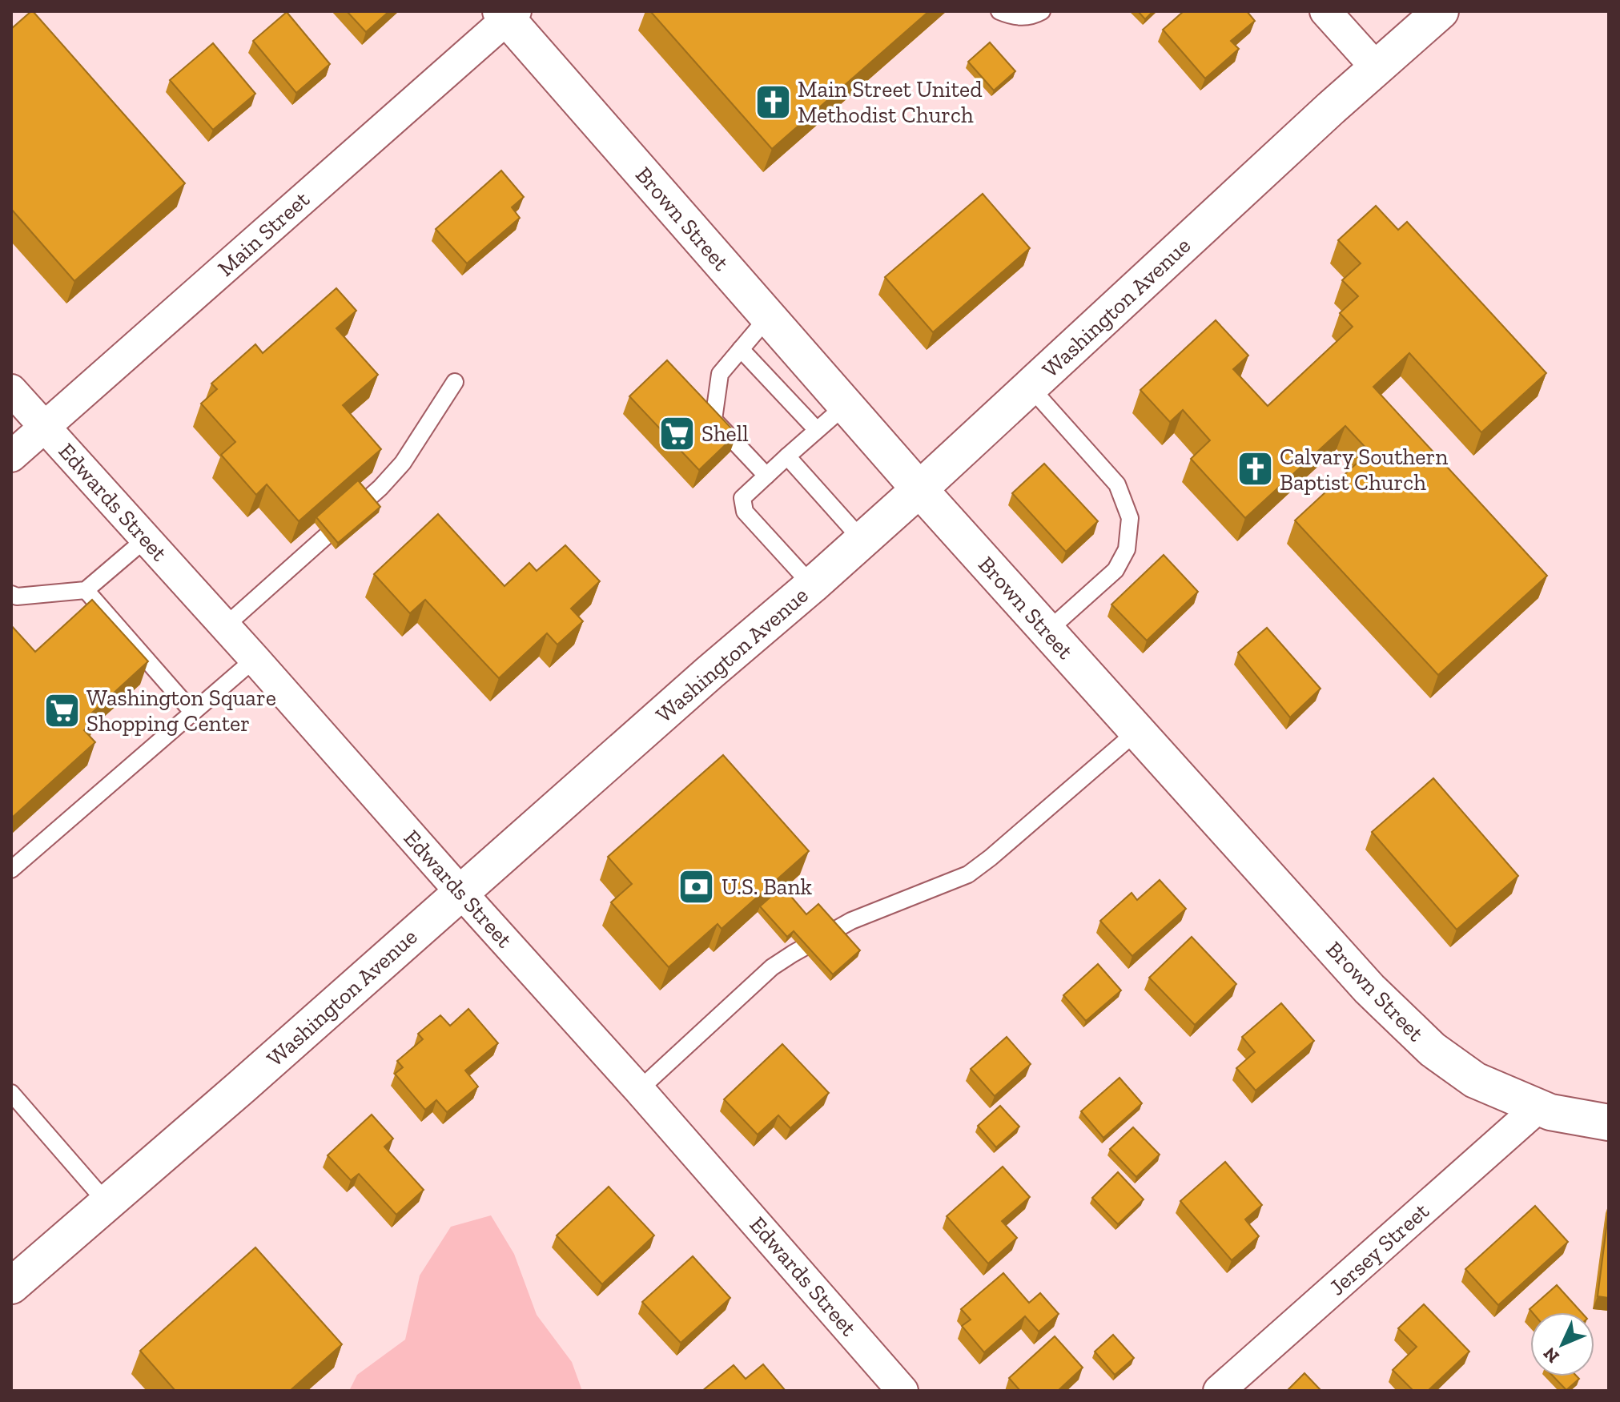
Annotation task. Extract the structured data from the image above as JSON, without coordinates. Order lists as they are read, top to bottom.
{
  "streets": {
    "main road": ["Brown Street", "Washington Avenue"],
    "street": ["Main Street", "Edwards Street", "Jersey Street"]
  },
  "crossings": [
    ["Brown Street", "Main Street"],
    ["Brown Street", "Washington Avenue"],
    ["Brown Street", "Jersey Street"],
    ["Main Street", "Edwards Street"],
    ["Washington Avenue", "Edwards Street"]
  ],
  "places": {
    "church": ["Main Street United Methodist Church", "Calvary Southern Baptist Church"],
    "supermarket": ["Shell", "Washington Square Shopping Center"],
    "bank": ["U.S. Bank"]
  },
  "north": "bottom left"
}
